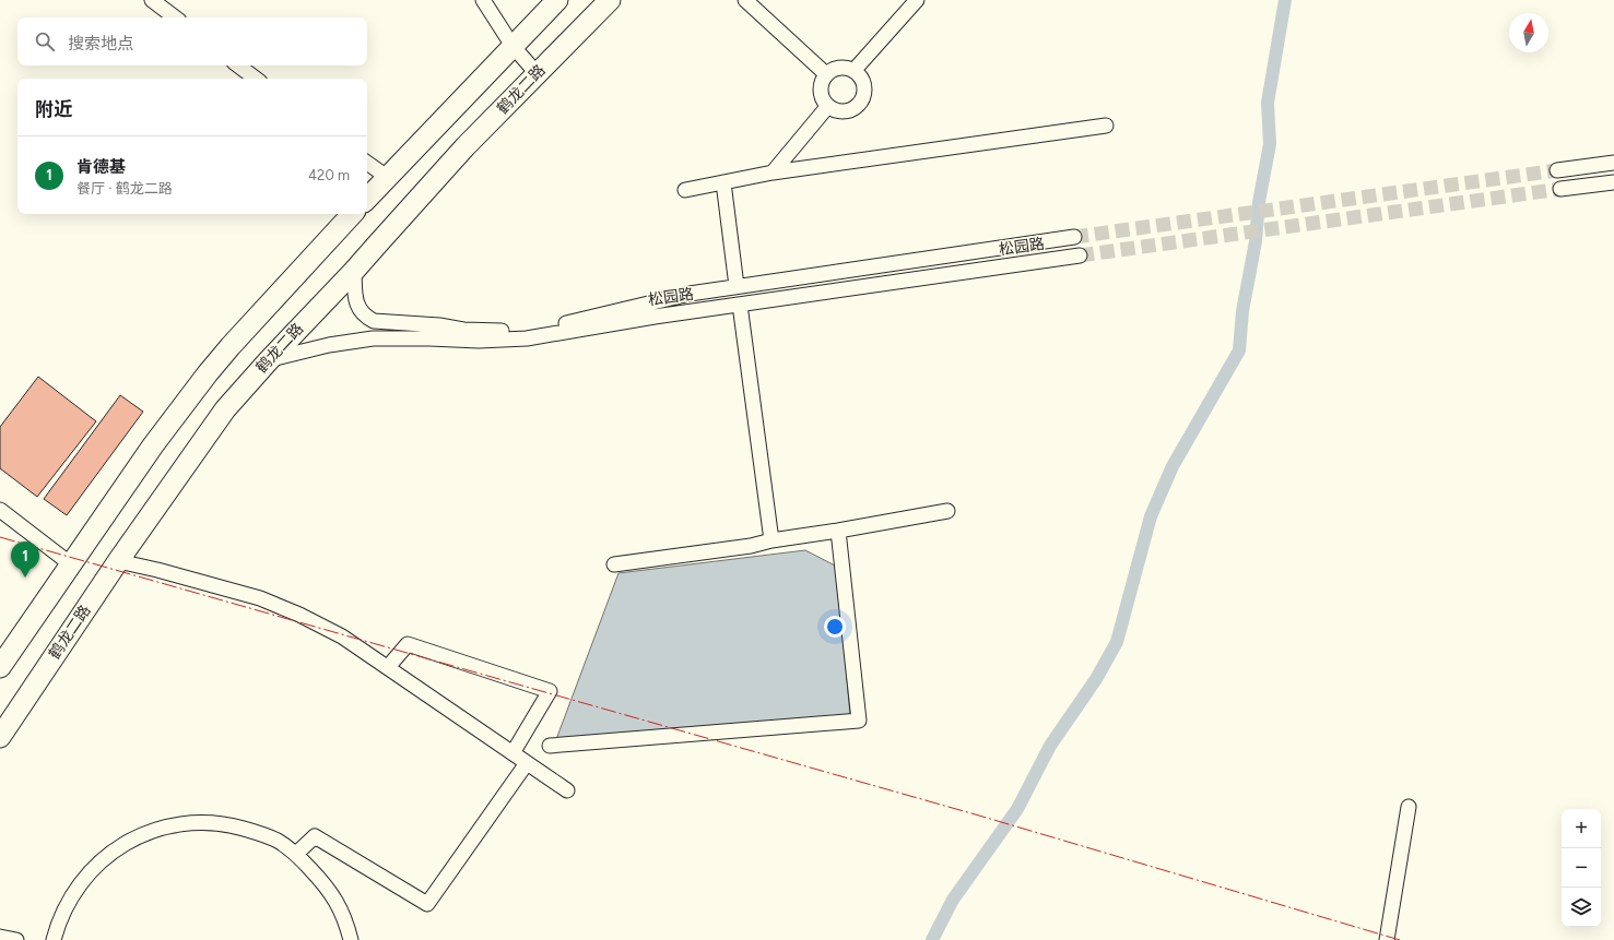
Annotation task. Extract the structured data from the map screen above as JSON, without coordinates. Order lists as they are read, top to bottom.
{
  "streets": {
    "highway": ["鹤龙二路"],
    "street": ["松园路"]
  },
  "crossings": [
    ["鹤龙二路", "松园路"]
  ],
  "north": "top",
  "page": {
    "search": "搜索地点",
    "heading": "附近",
    "list": [
      {
        "mark": "1",
        "name": "肯德基",
        "note": "餐厅 · 鹤龙二路",
        "value": "420 m"
      }
    ],
    "pins": "1",
    "map_buttons": ["+", "−"]
  }
}
